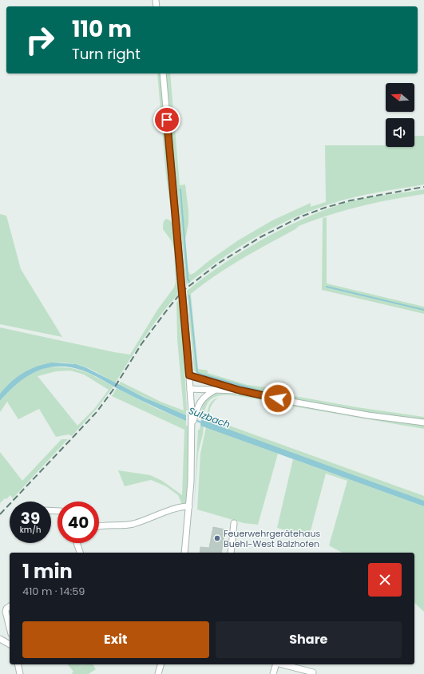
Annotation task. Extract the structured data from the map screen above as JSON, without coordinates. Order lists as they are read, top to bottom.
{
  "water": ["Sulzbach"],
  "places": ["Feuerwehrgerätehaus Buehl-West Balzhofen"],
  "north": "left",
  "page": {
    "turn": ["110 m", "Turn right"],
    "speed": "39 km/h",
    "limit": "40",
    "heading": ["1 min", "410 m · 14:59"],
    "buttons": ["Exit", "Share"]
  }
}
